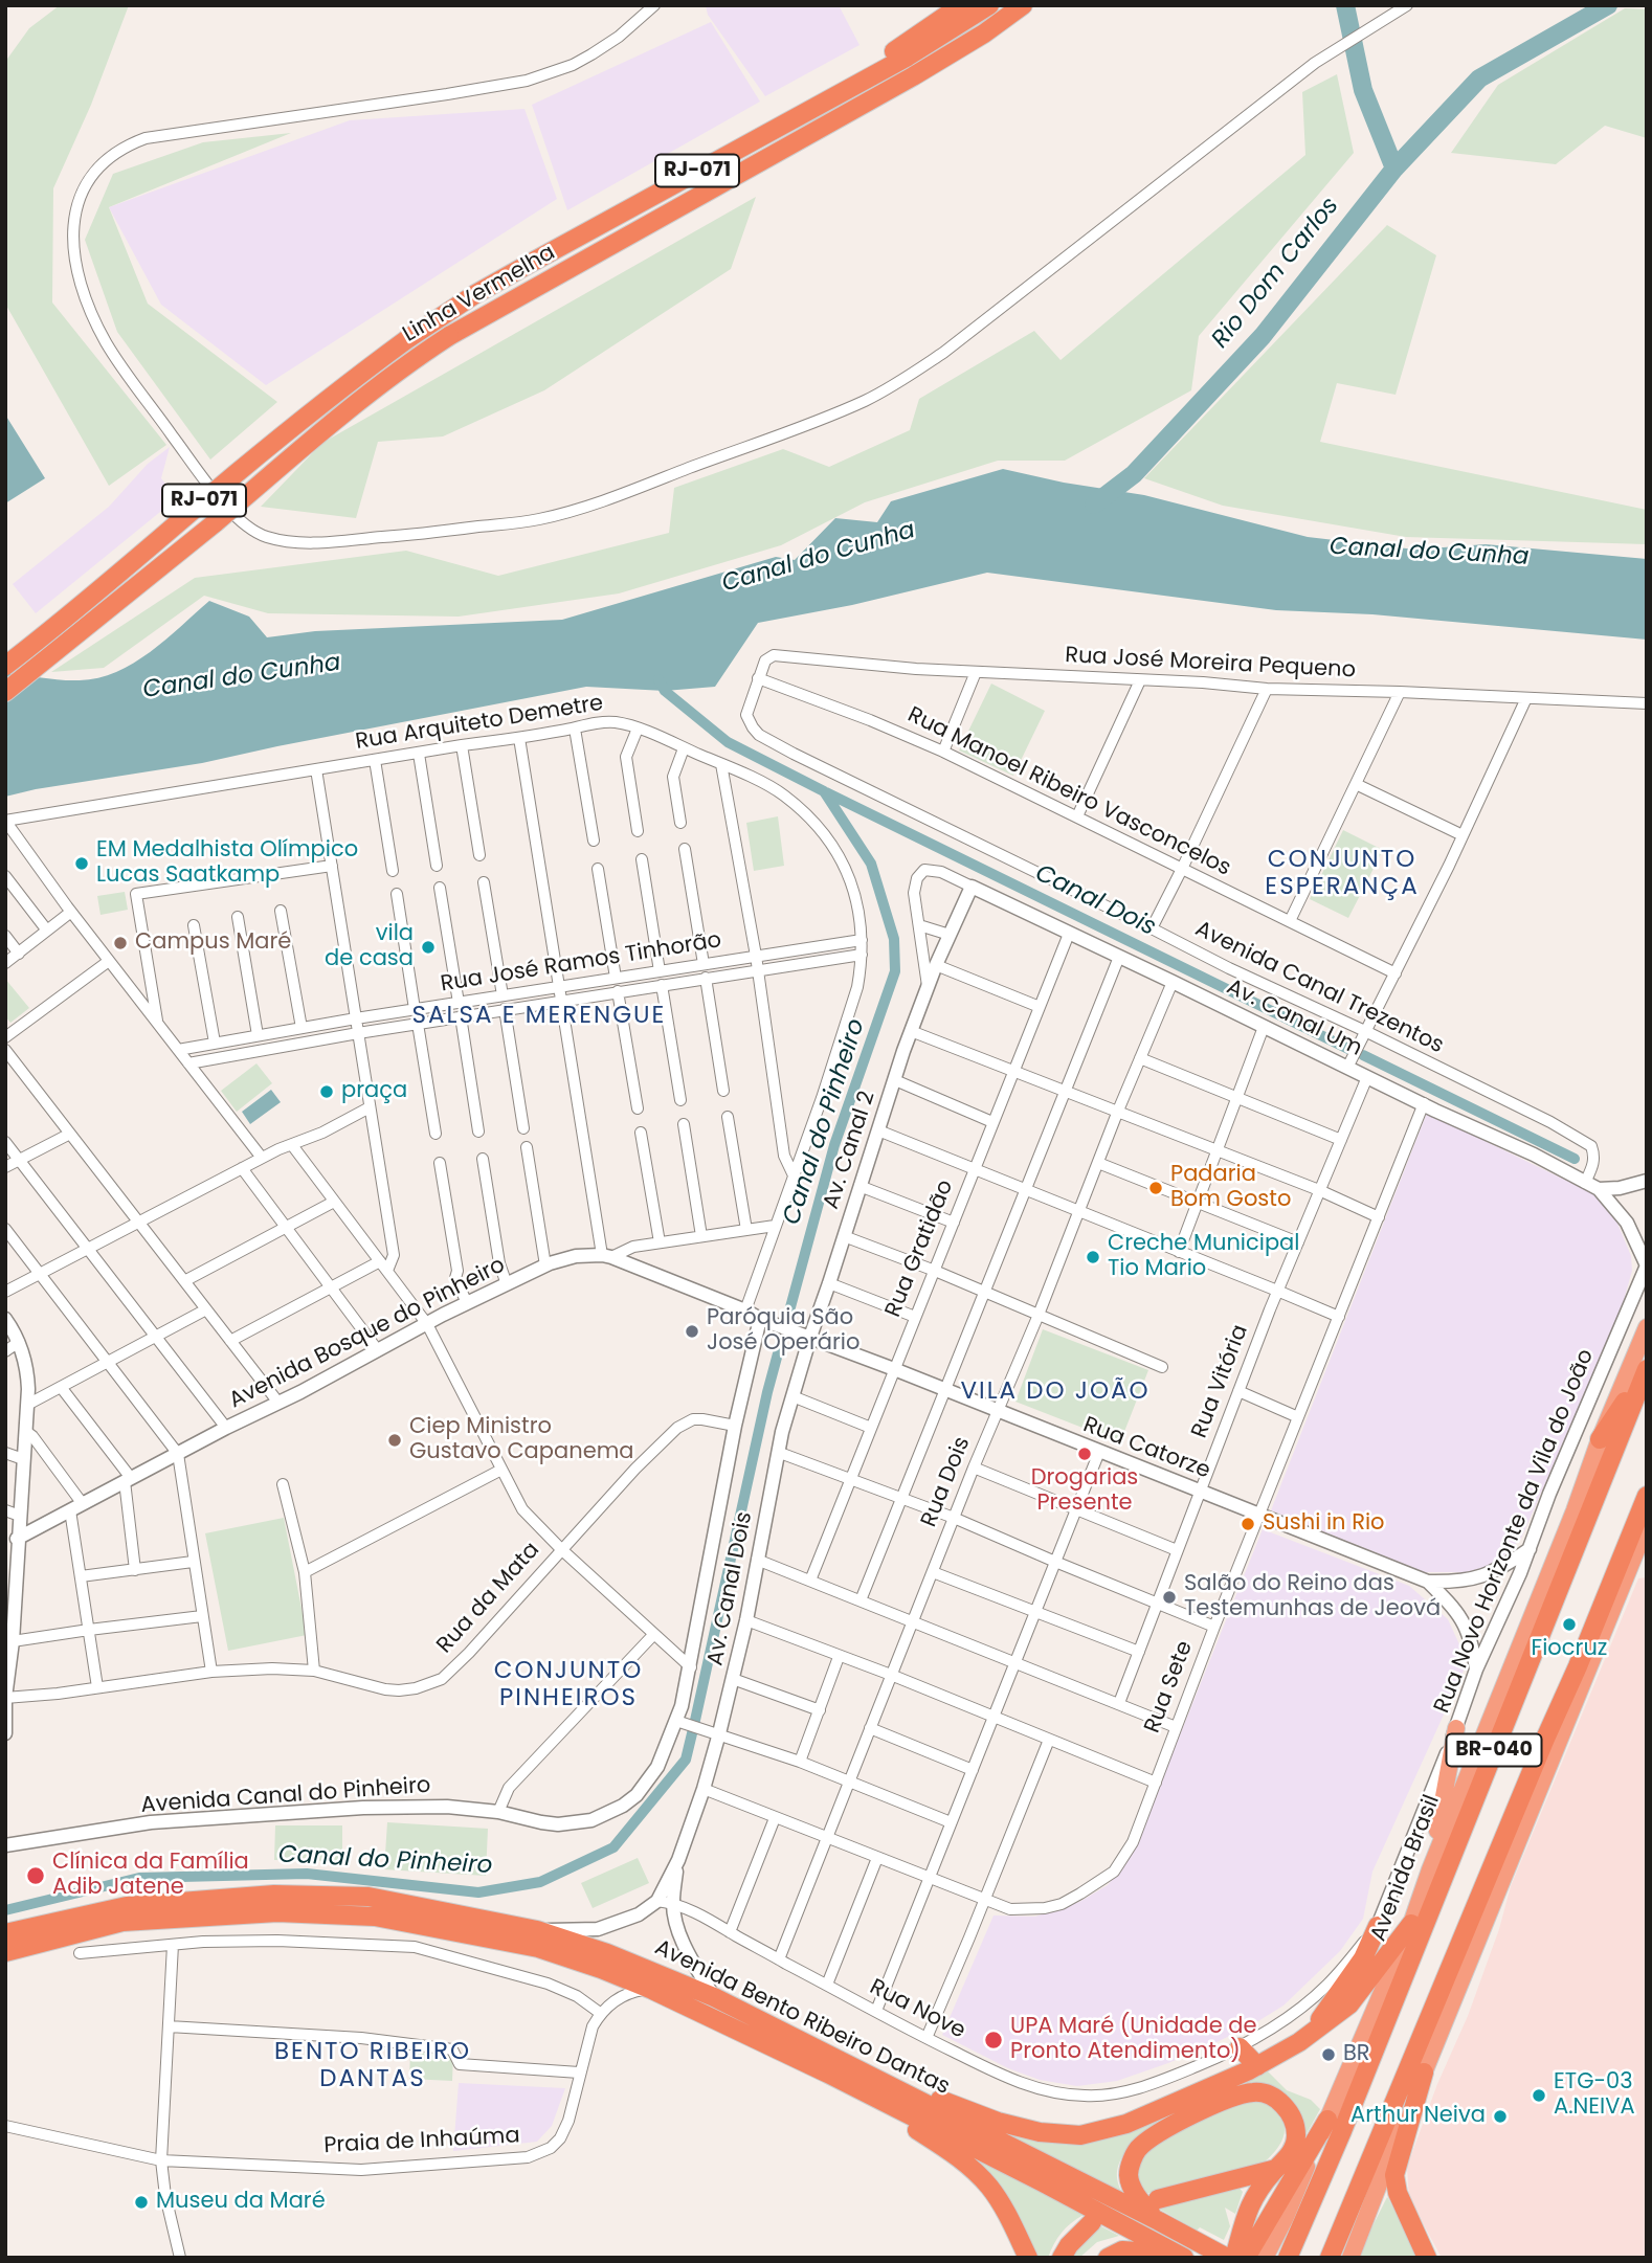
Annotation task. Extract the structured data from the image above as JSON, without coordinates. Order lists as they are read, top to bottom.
{
  "streets": {
    "highway": [
      "RJ-071",
      "Linha Vermelha",
      "BR-040",
      "Avenida Brasil",
      "Avenida Bento Ribeiro Dantas"
    ],
    "street": [
      "Rua José Moreira Pequeno",
      "Rua Arquiteto Demetre",
      "Rua Manoel Ribeiro Vasconcelos",
      "Rua José Ramos Tinhorão",
      "Avenida Canal Trezentos",
      "Av. Canal Um",
      "Av. Canal 2",
      "Rua Gratidão",
      "Avenida Bosque do Pinheiro",
      "Rua Vitória",
      "Rua Catorze",
      "Rua Dois",
      "Rua Novo Horizonte da Vila do João",
      "Av. Canal Dois",
      "Rua da Mata",
      "Rua Sete",
      "Avenida Canal do Pinheiro",
      "Rua Nove",
      "Praia de Inhaúma"
    ]
  },
  "crossings": [
    ["Rua José Moreira Pequeno", "Avenida Canal Trezentos"],
    ["Rua Arquiteto Demetre", "Rua José Ramos Tinhorão"],
    ["Rua Arquiteto Demetre", "Avenida Bosque do Pinheiro"],
    ["Rua Manoel Ribeiro Vasconcelos", "Avenida Canal Trezentos"],
    ["Avenida Canal Trezentos", "Av. Canal Um"],
    ["Av. Canal Um", "Rua Gratidão"],
    ["Av. Canal Um", "Rua Vitória"],
    ["Av. Canal Um", "Rua Dois"],
    ["Av. Canal Um", "Rua Sete"],
    ["Rua Gratidão", "Rua Catorze"],
    ["Avenida Bosque do Pinheiro", "Rua Catorze"],
    ["Avenida Bosque do Pinheiro", "Avenida Canal do Pinheiro"],
    ["Rua Vitória", "Rua Catorze"],
    ["Rua Catorze", "Rua Dois"],
    ["Rua Catorze", "Rua Novo Horizonte da Vila do João"],
    ["Rua Catorze", "Av. Canal Dois"],
    ["Rua Catorze", "Rua Sete"],
    ["Rua Dois", "Rua Sete"],
    ["Rua Dois", "Rua Nove"],
    ["Rua Novo Horizonte da Vila do João", "Rua Nove"],
    ["Av. Canal Dois", "Rua Sete"],
    ["Rua da Mata", "Avenida Canal do Pinheiro"]
  ],
  "districts": [
    "CONJUNTO ESPERANÇA",
    "SALSA E MERENGUE",
    "VILA DO JOÃO",
    "CONJUNTO PINHEIROS",
    "BENTO RIBEIRO DANTAS"
  ],
  "water": [
    "Rio Dom Carlos",
    "Canal do Cunha",
    "Canal Dois",
    "Canal do Pinheiro"
  ],
  "places": [
    "EM Medalhista Olímpico Lucas Saatkamp",
    "Campus Maré",
    "vila de casa",
    "praça",
    "Padaria Bom Gosto",
    "Creche Municipal Tio Mario",
    "Paróquia São José Operário",
    "Ciep Ministro Gustavo Capanema",
    "Drogarias Presente",
    "Sushi in Rio",
    "Salão do Reino das Testemunhas de Jeová",
    "Fiocruz",
    "Clínica da Família Adib Jatene",
    "UPA Maré (Unidade de Pronto Atendimento)",
    "BR",
    "ETG-03 A.NEIVA",
    "Arthur Neiva",
    "Museu da Maré"
  ]
}
